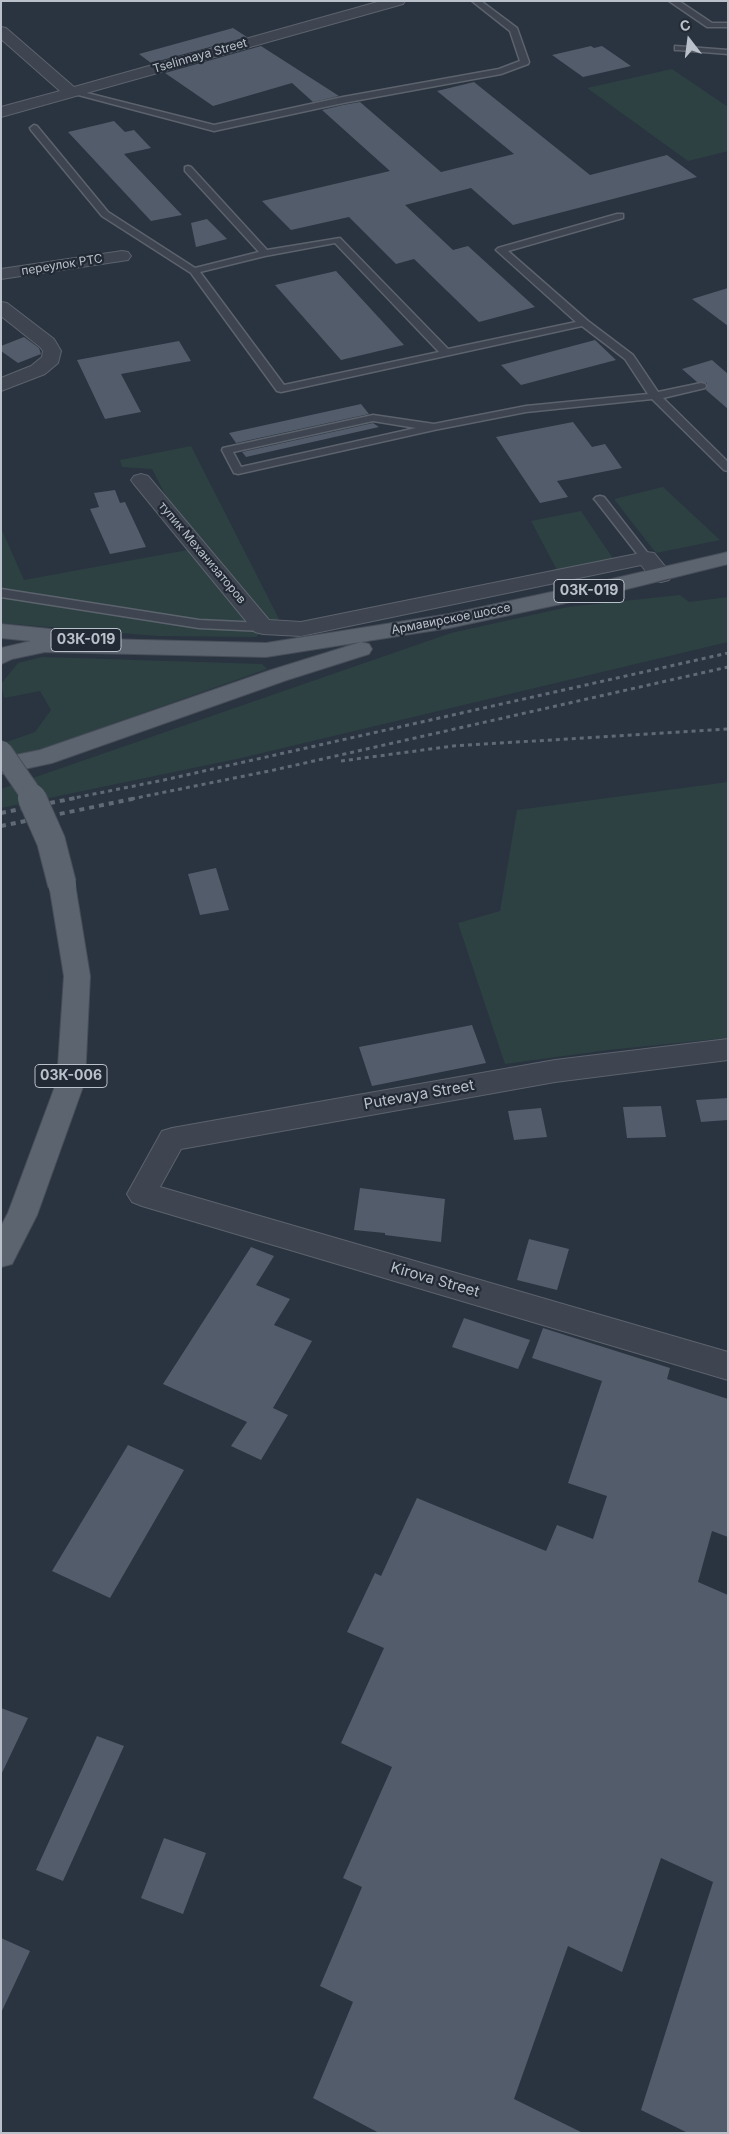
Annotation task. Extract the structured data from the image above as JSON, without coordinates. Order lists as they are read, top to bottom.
{
  "streets": {
    "main road": ["03К-019", "Армавирское шоссе", "03К-006"],
    "street": [
      "Tselinnaya Street",
      "переулок РТС",
      "тупик Механизаторов",
      "Putevaya Street",
      "Kirova Street"
    ]
  },
  "crossings": [
    ["03К-019", "Армавирское шоссе"],
    ["Putevaya Street", "Kirova Street"]
  ],
  "north": "top"
}
